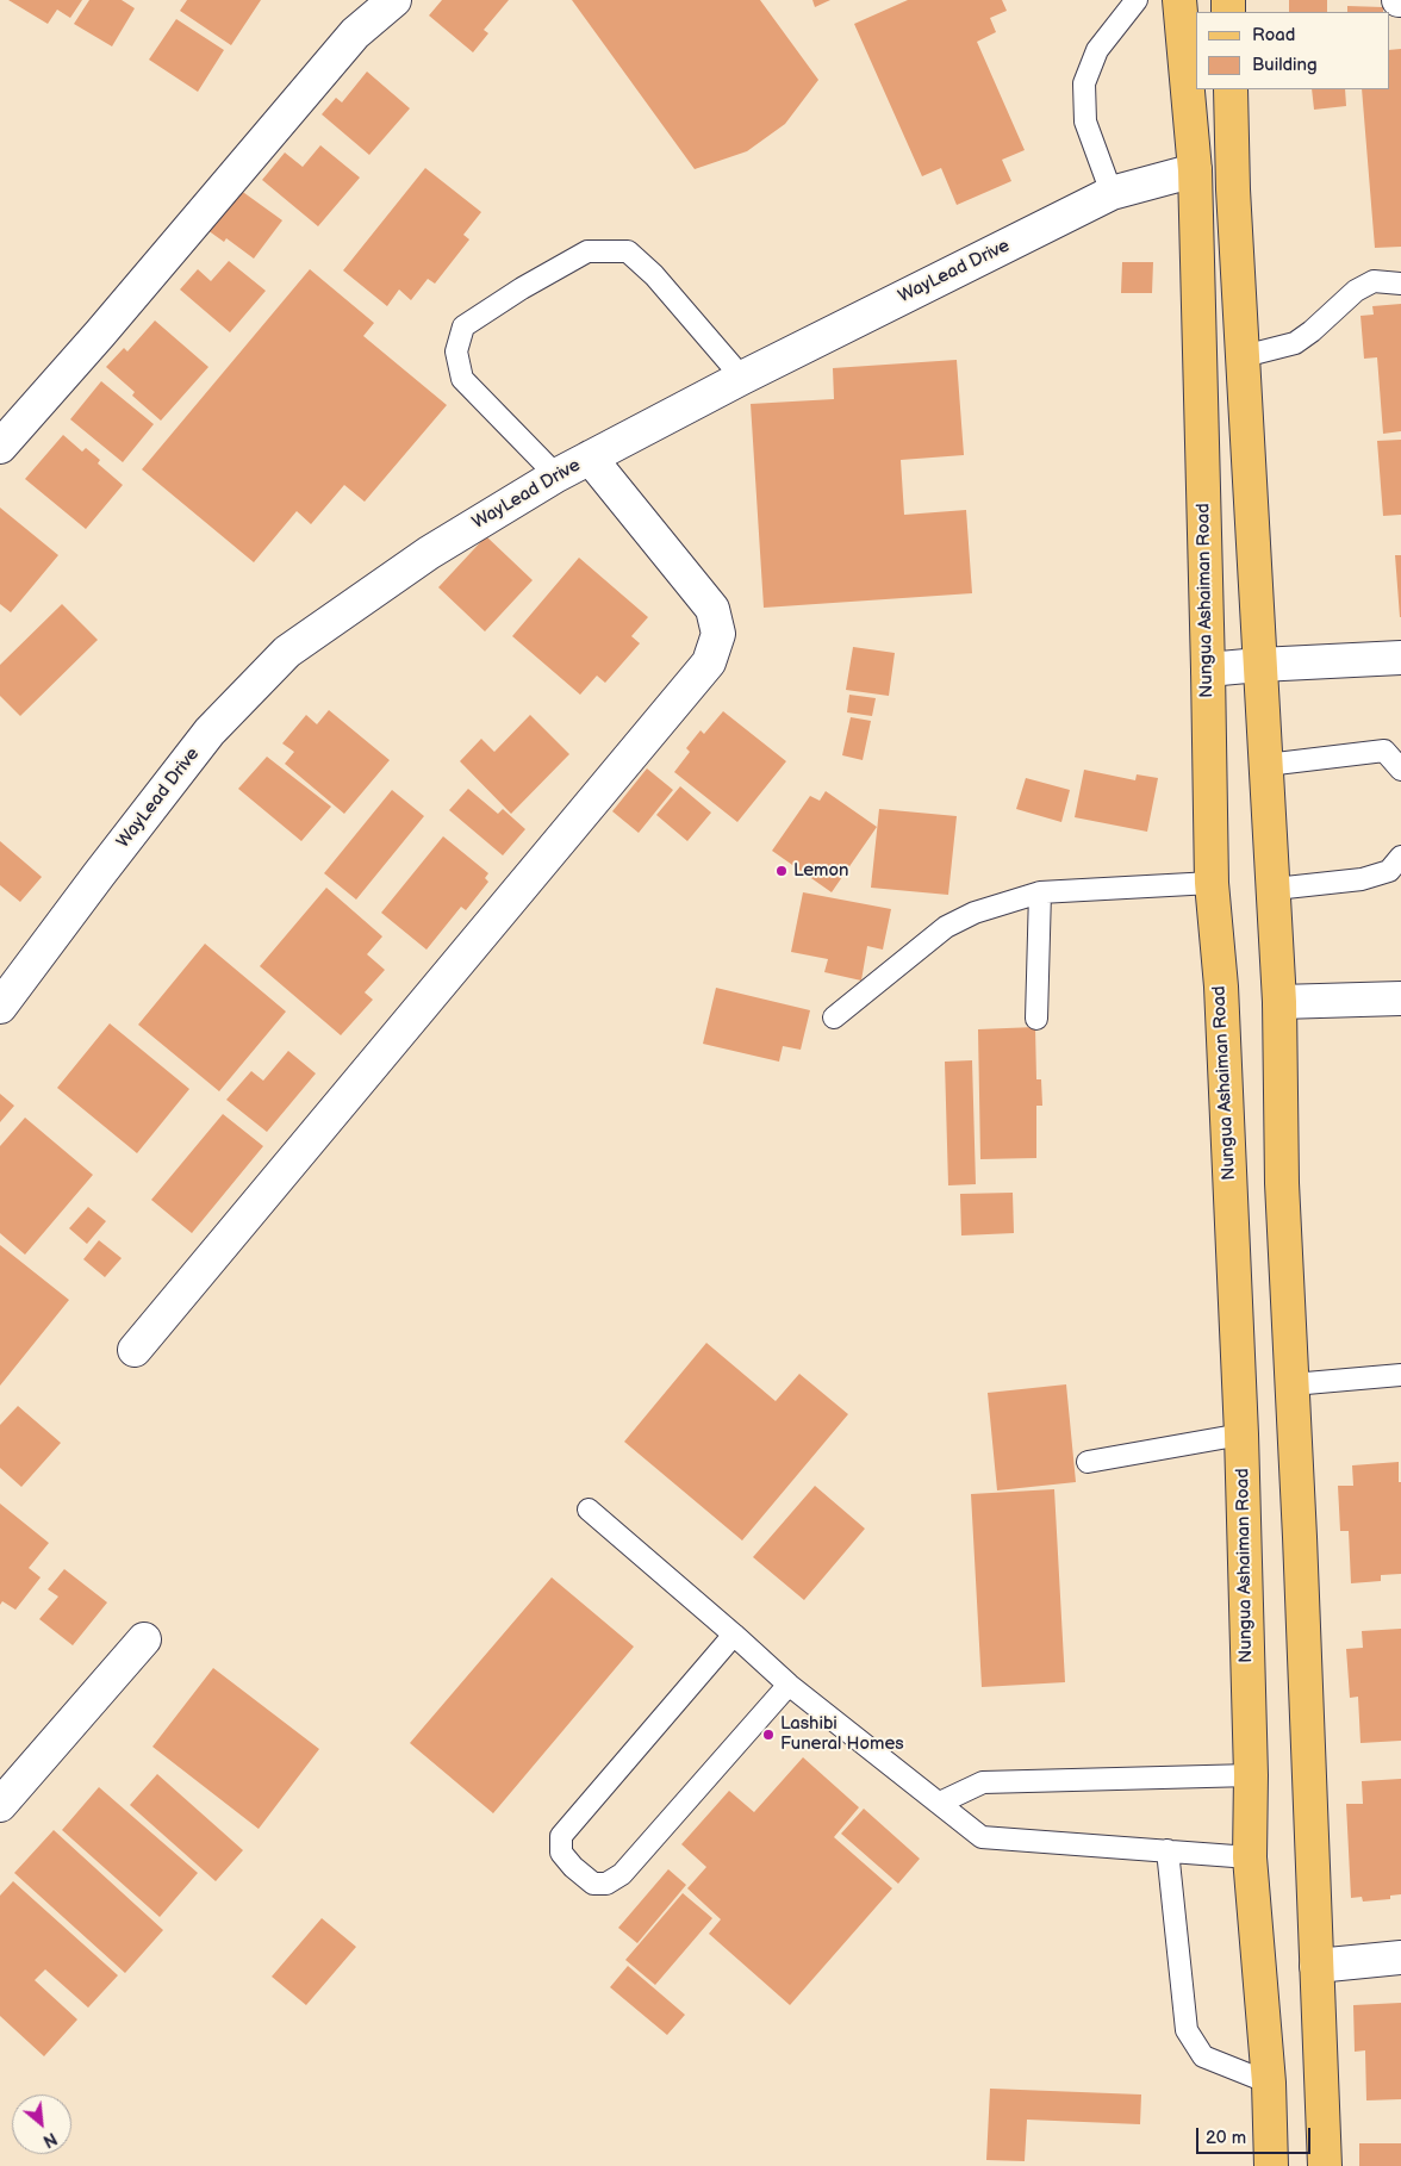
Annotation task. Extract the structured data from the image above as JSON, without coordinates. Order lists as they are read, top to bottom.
{
  "streets": {
    "main road": ["Nungua Ashaiman Road"],
    "street": ["WayLead Drive"]
  },
  "crossings": [
    ["WayLead Drive", "Nungua Ashaiman Road"]
  ],
  "places": ["Lemon", "Lashibi Funeral Homes"],
  "legend": ["Road", "Building"],
  "scale_bar": "20 m",
  "north": "bottom right"
}
